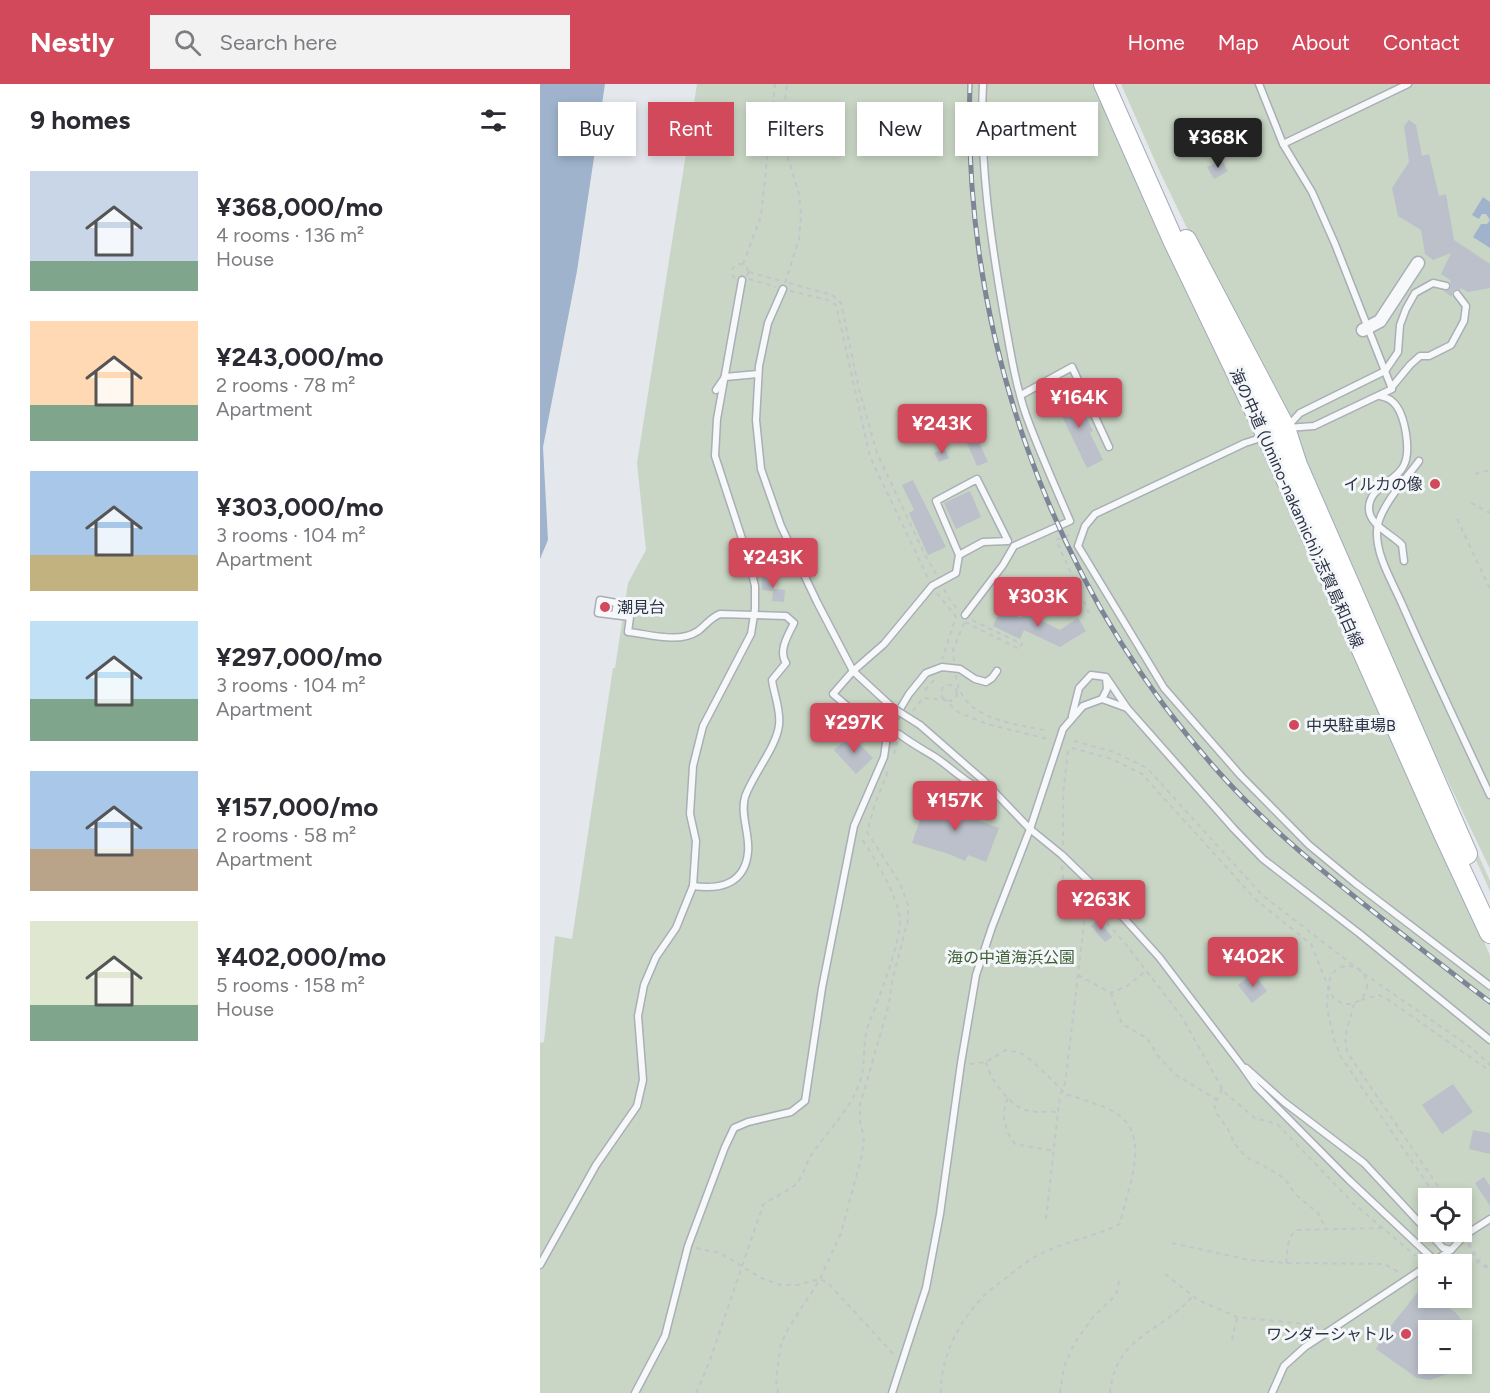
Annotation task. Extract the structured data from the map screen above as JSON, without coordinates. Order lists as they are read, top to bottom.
{
  "streets": {
    "main road": ["海の中道 (Umino-nakamichi);志賀島和白線"]
  },
  "parks": ["海の中道海浜公園"],
  "places": [
    "イルカの像",
    "潮見台",
    "中央駐車場B",
    "ワンダーシャトル"
  ],
  "page": {
    "header": "Nestly",
    "search": "Search here",
    "nav": [
      "Home",
      "Map",
      "About",
      "Contact"
    ],
    "heading": "9 homes",
    "chip": [
      "Buy",
      "Rent",
      "Filters",
      "New",
      "Apartment"
    ],
    "price": [
      "¥368K",
      "¥164K",
      "¥243K",
      "¥243K",
      "¥303K",
      "¥297K",
      "¥157K",
      "¥263K",
      "¥402K"
    ],
    "list": [
      {
        "name": "¥368,000/mo",
        "note": "4 rooms · 136 m² · House"
      },
      {
        "name": "¥243,000/mo",
        "note": "2 rooms · 78 m² · Apartment"
      },
      {
        "name": "¥303,000/mo",
        "note": "3 rooms · 104 m² · Apartment"
      },
      {
        "name": "¥297,000/mo",
        "note": "3 rooms · 104 m² · Apartment"
      },
      {
        "name": "¥157,000/mo",
        "note": "2 rooms · 58 m² · Apartment"
      },
      {
        "name": "¥402,000/mo",
        "note": "5 rooms · 158 m² · House"
      }
    ],
    "map_buttons": ["+", "−"]
  }
}
